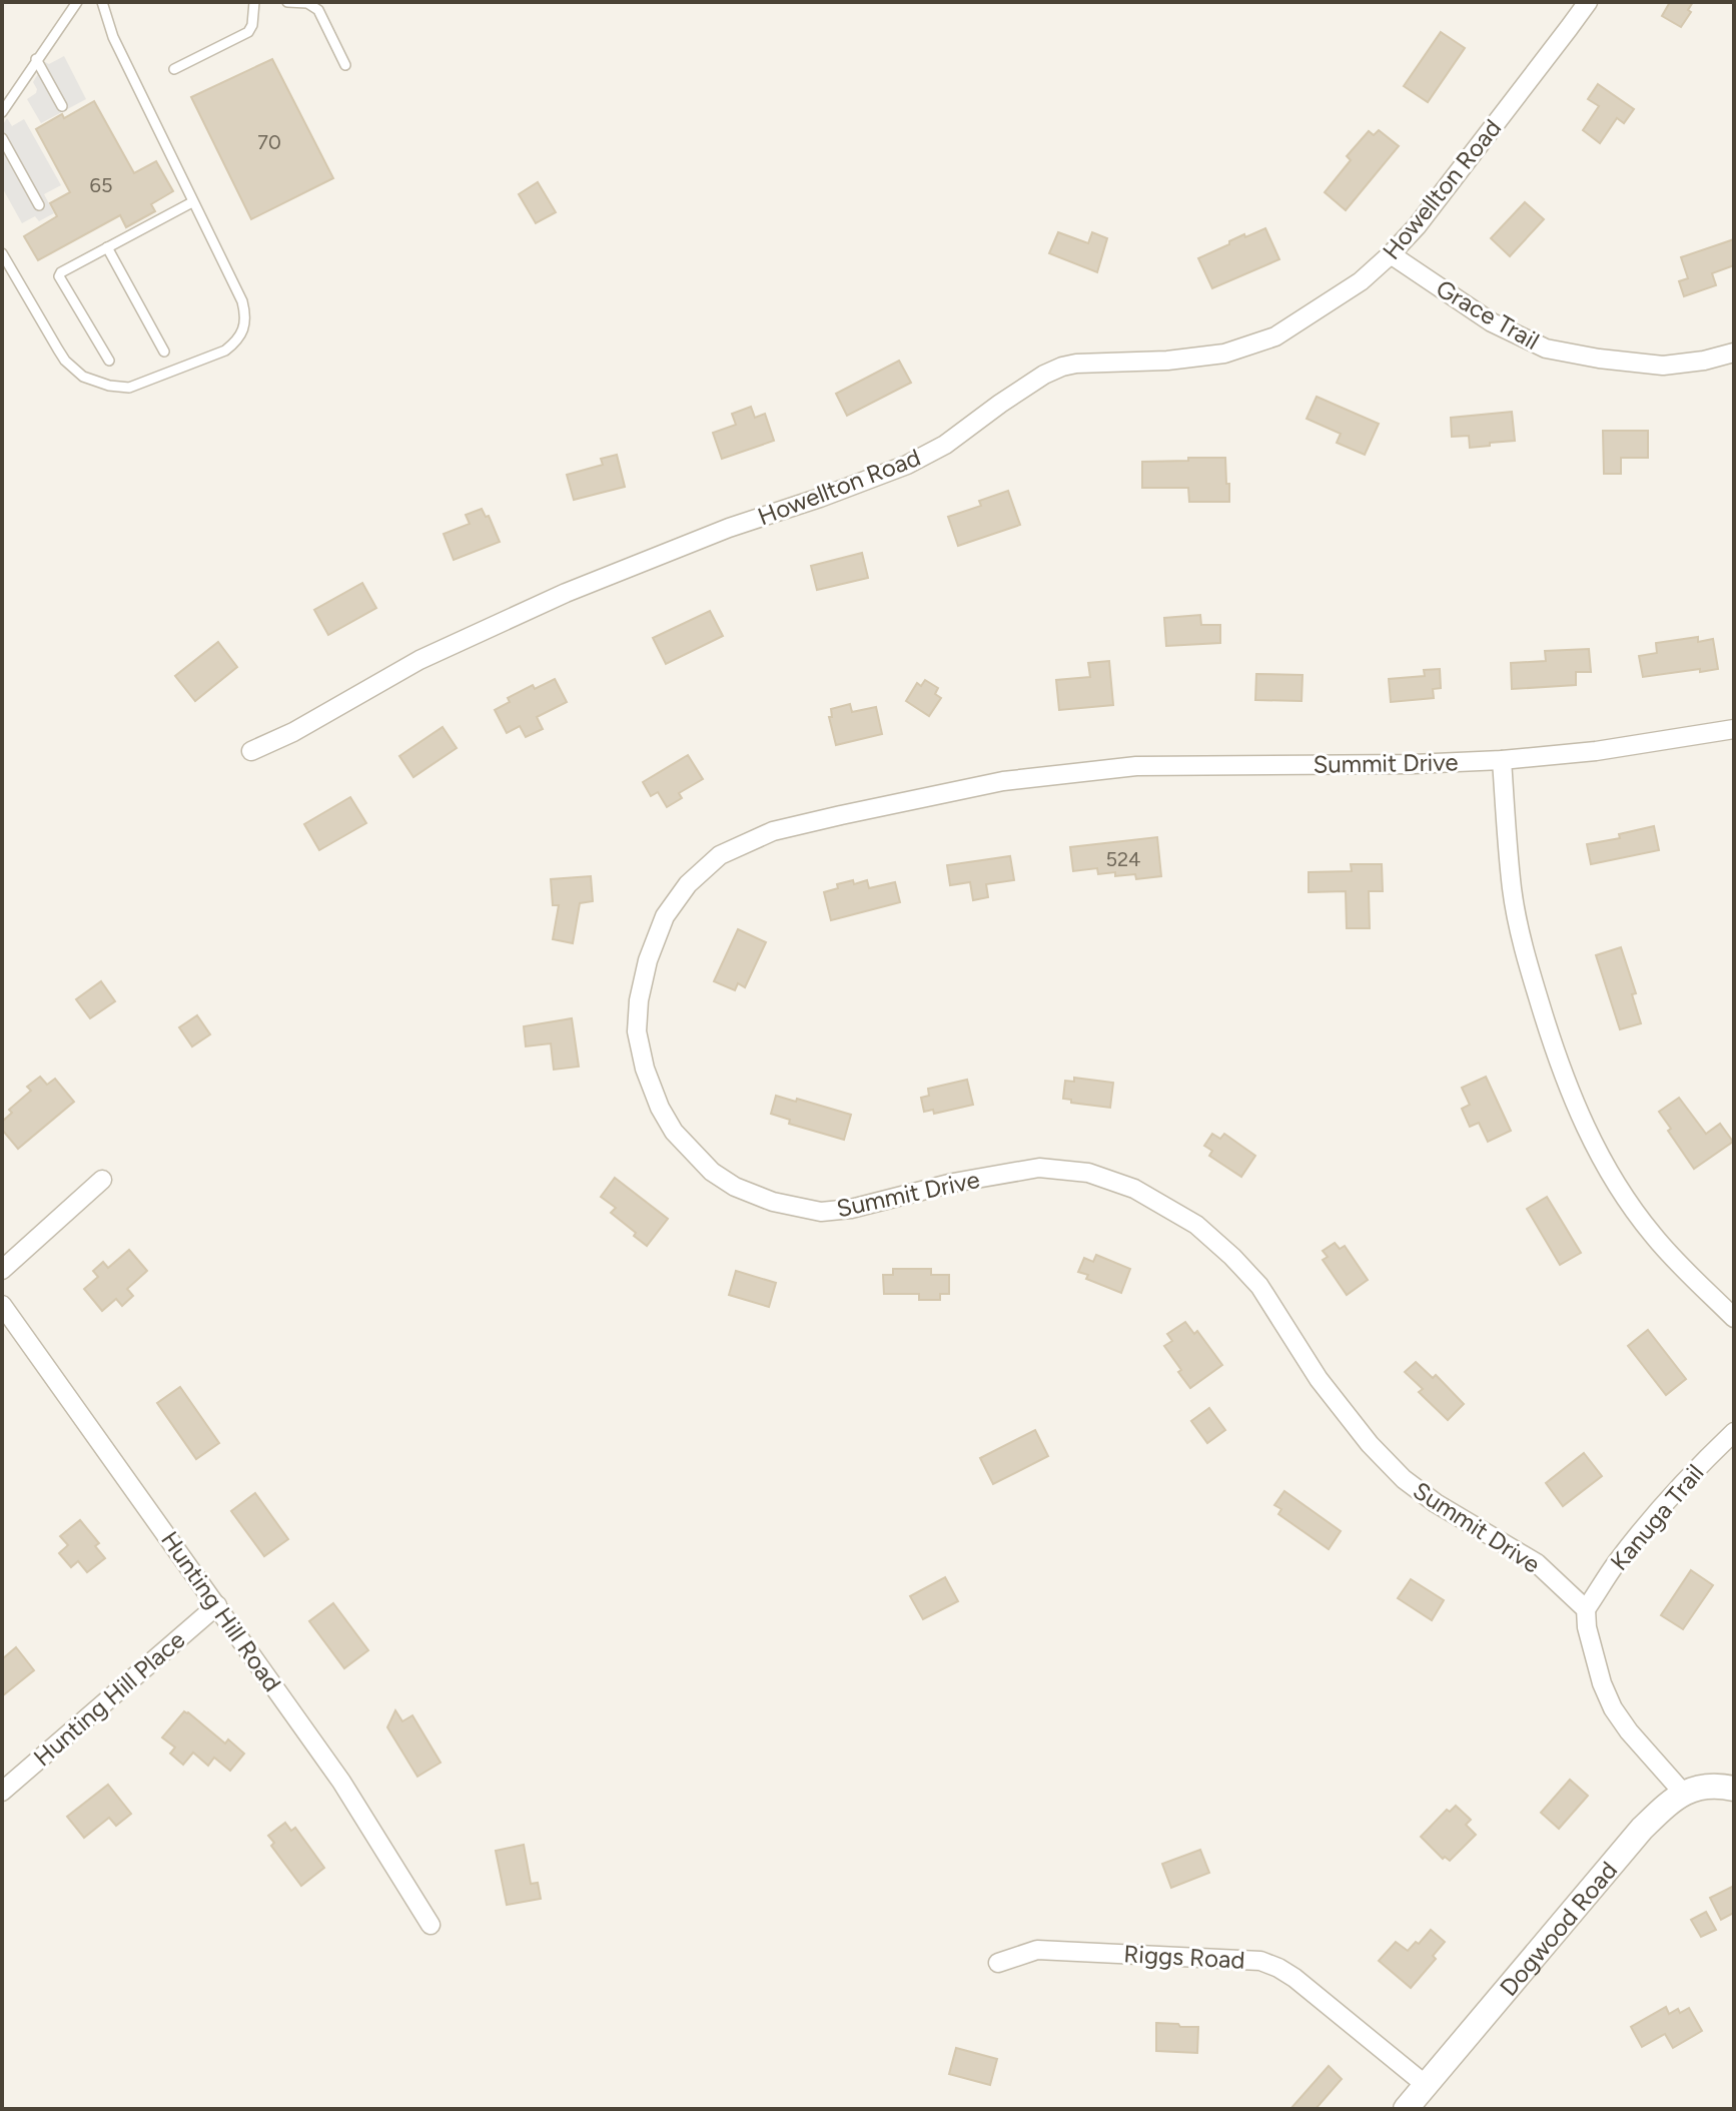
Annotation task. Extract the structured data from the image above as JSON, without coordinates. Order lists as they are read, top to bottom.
{
  "streets": {
    "street": [
      "Howellton Road",
      "Grace Trail",
      "Summit Drive",
      "Kanuga Trail",
      "Hunting Hill Road",
      "Hunting Hill Place",
      "Dogwood Road",
      "Riggs Road"
    ]
  },
  "crossings": [
    ["Howellton Road", "Grace Trail"],
    ["Summit Drive", "Kanuga Trail"],
    ["Hunting Hill Road", "Hunting Hill Place"],
    ["Dogwood Road", "Riggs Road"]
  ],
  "house_numbers": ["70", "65", "524"]
}
